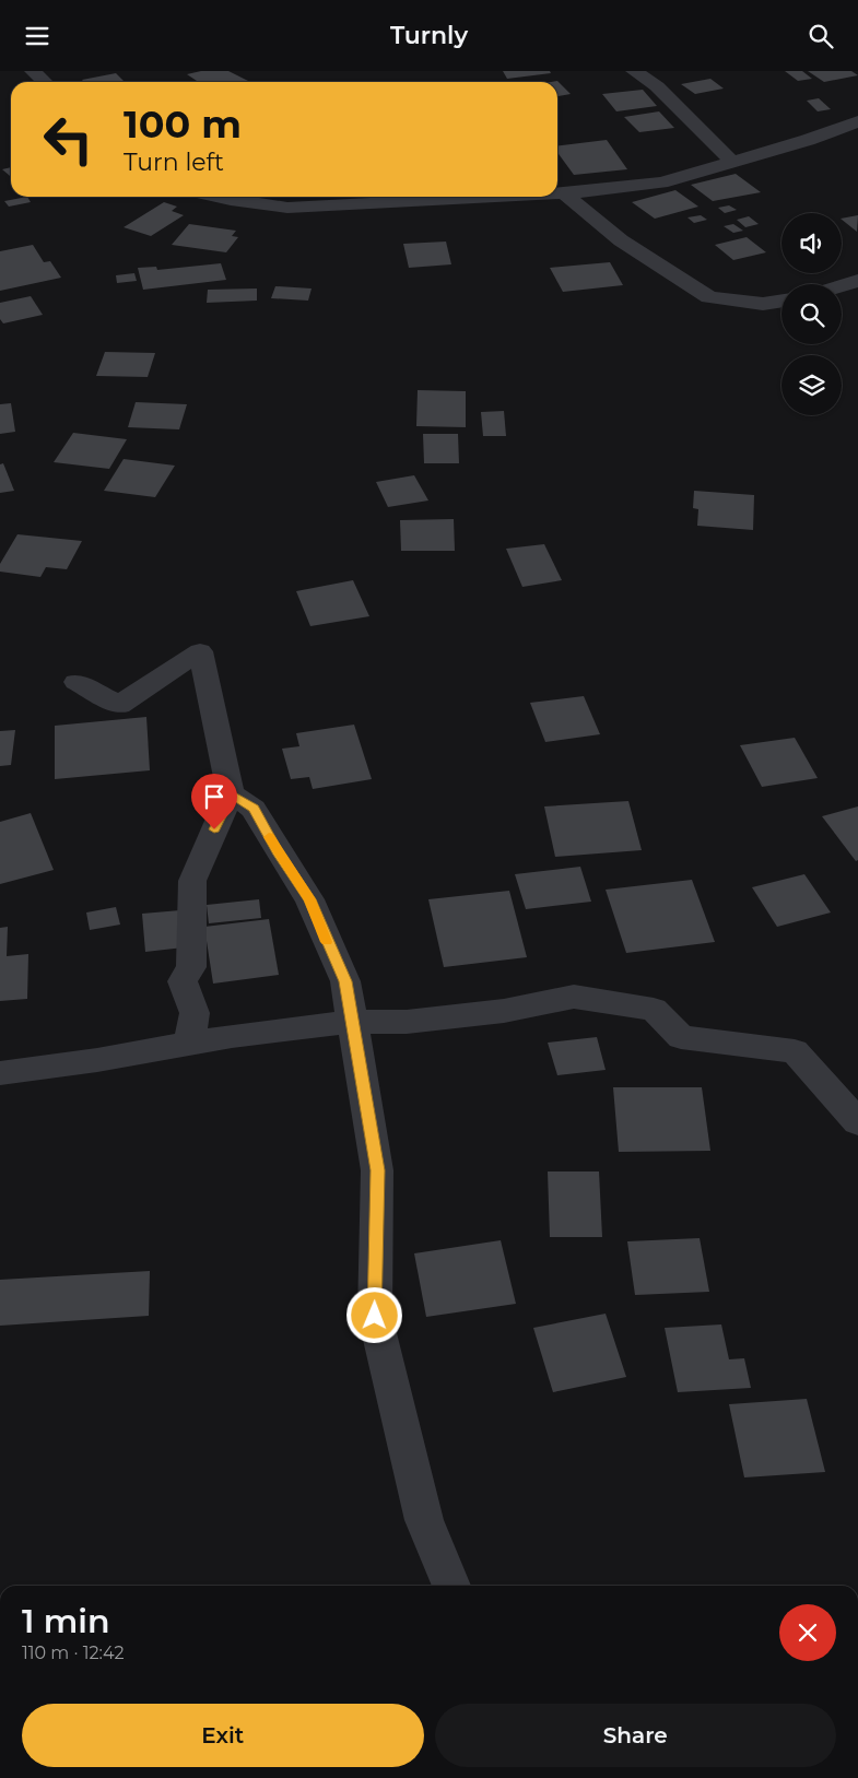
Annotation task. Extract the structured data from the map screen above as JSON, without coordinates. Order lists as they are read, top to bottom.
{
  "page": {
    "header": "Turnly",
    "turn": ["100 m", "Turn left"],
    "heading": ["1 min", "110 m · 12:42"],
    "buttons": ["Exit", "Share"]
  }
}
